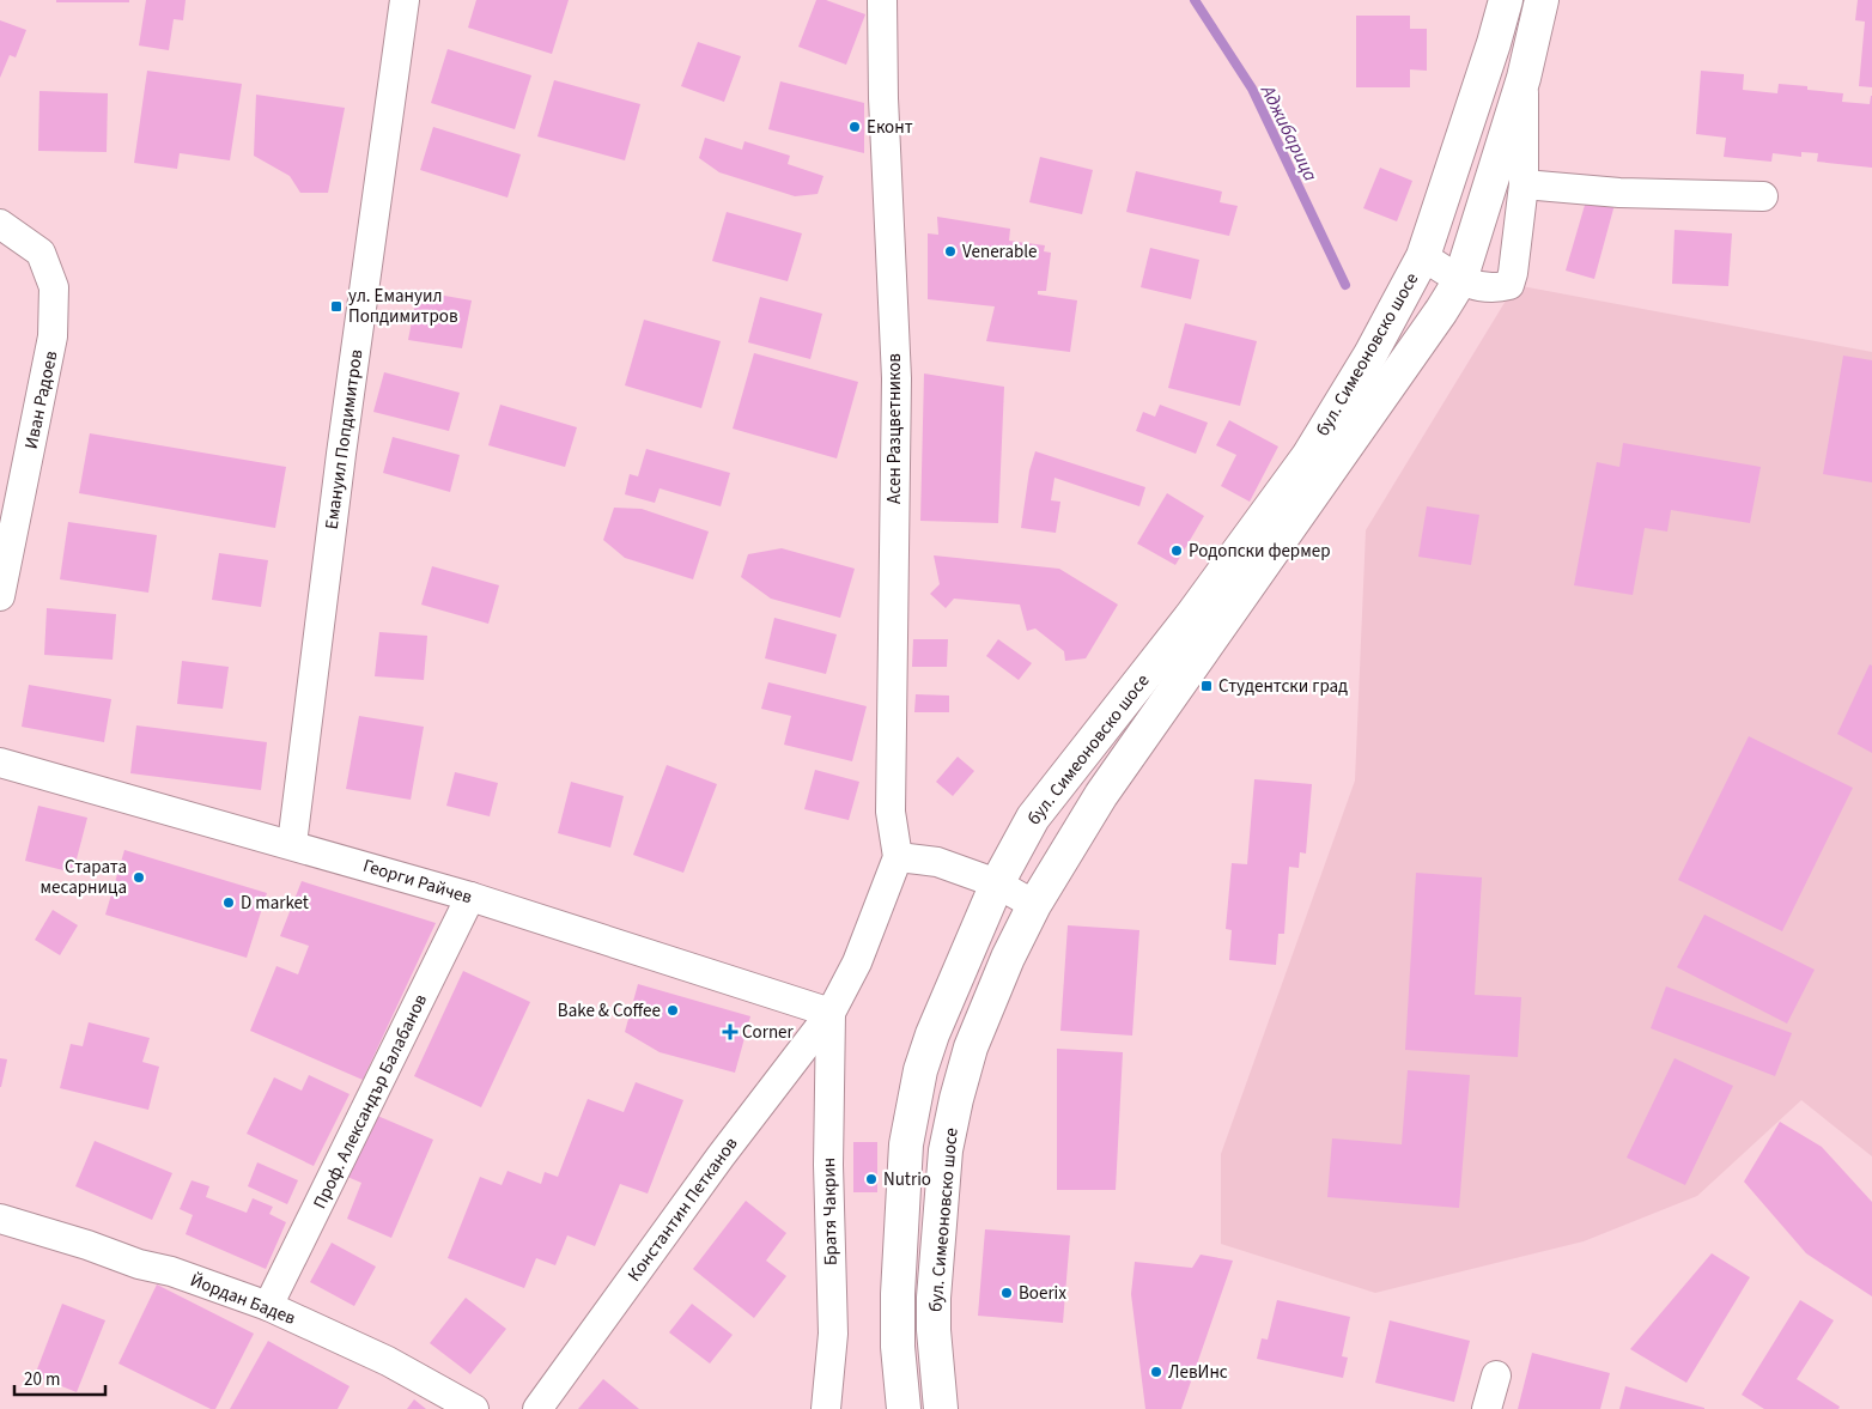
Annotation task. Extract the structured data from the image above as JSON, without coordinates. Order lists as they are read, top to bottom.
{
  "streets": {
    "main road": ["бул. Симеоновско шосе"],
    "street": [
      "Иван Радоев",
      "Асен Разцветников",
      "Емануил Попдимитров",
      "Георги Райчев",
      "Проф. Александър Балабанов",
      "Константин Петканов",
      "Братя Чакрин",
      "Йордан Бадев"
    ]
  },
  "crossings": [
    ["Емануил Попдимитров", "Георги Райчев"],
    ["Георги Райчев", "Проф. Александър Балабанов"],
    ["Георги Райчев", "Константин Петканов"],
    ["Георги Райчев", "Братя Чакрин"],
    ["Проф. Александър Балабанов", "Йордан Бадев"],
    ["Константин Петканов", "Братя Чакрин"]
  ],
  "water": ["Аджибарица"],
  "places": {
    "other": [
      "Еконт",
      "Venerable",
      "Родопски фермер",
      "Старата месарница",
      "D market",
      "Bake & Coffee",
      "Nutrio",
      "Boerix",
      "ЛевИнс"
    ],
    "transit": ["ул. Емануил Попдимитров", "Студентски град"],
    "health": ["Corner"]
  },
  "scale_bar": "20 m"
}
